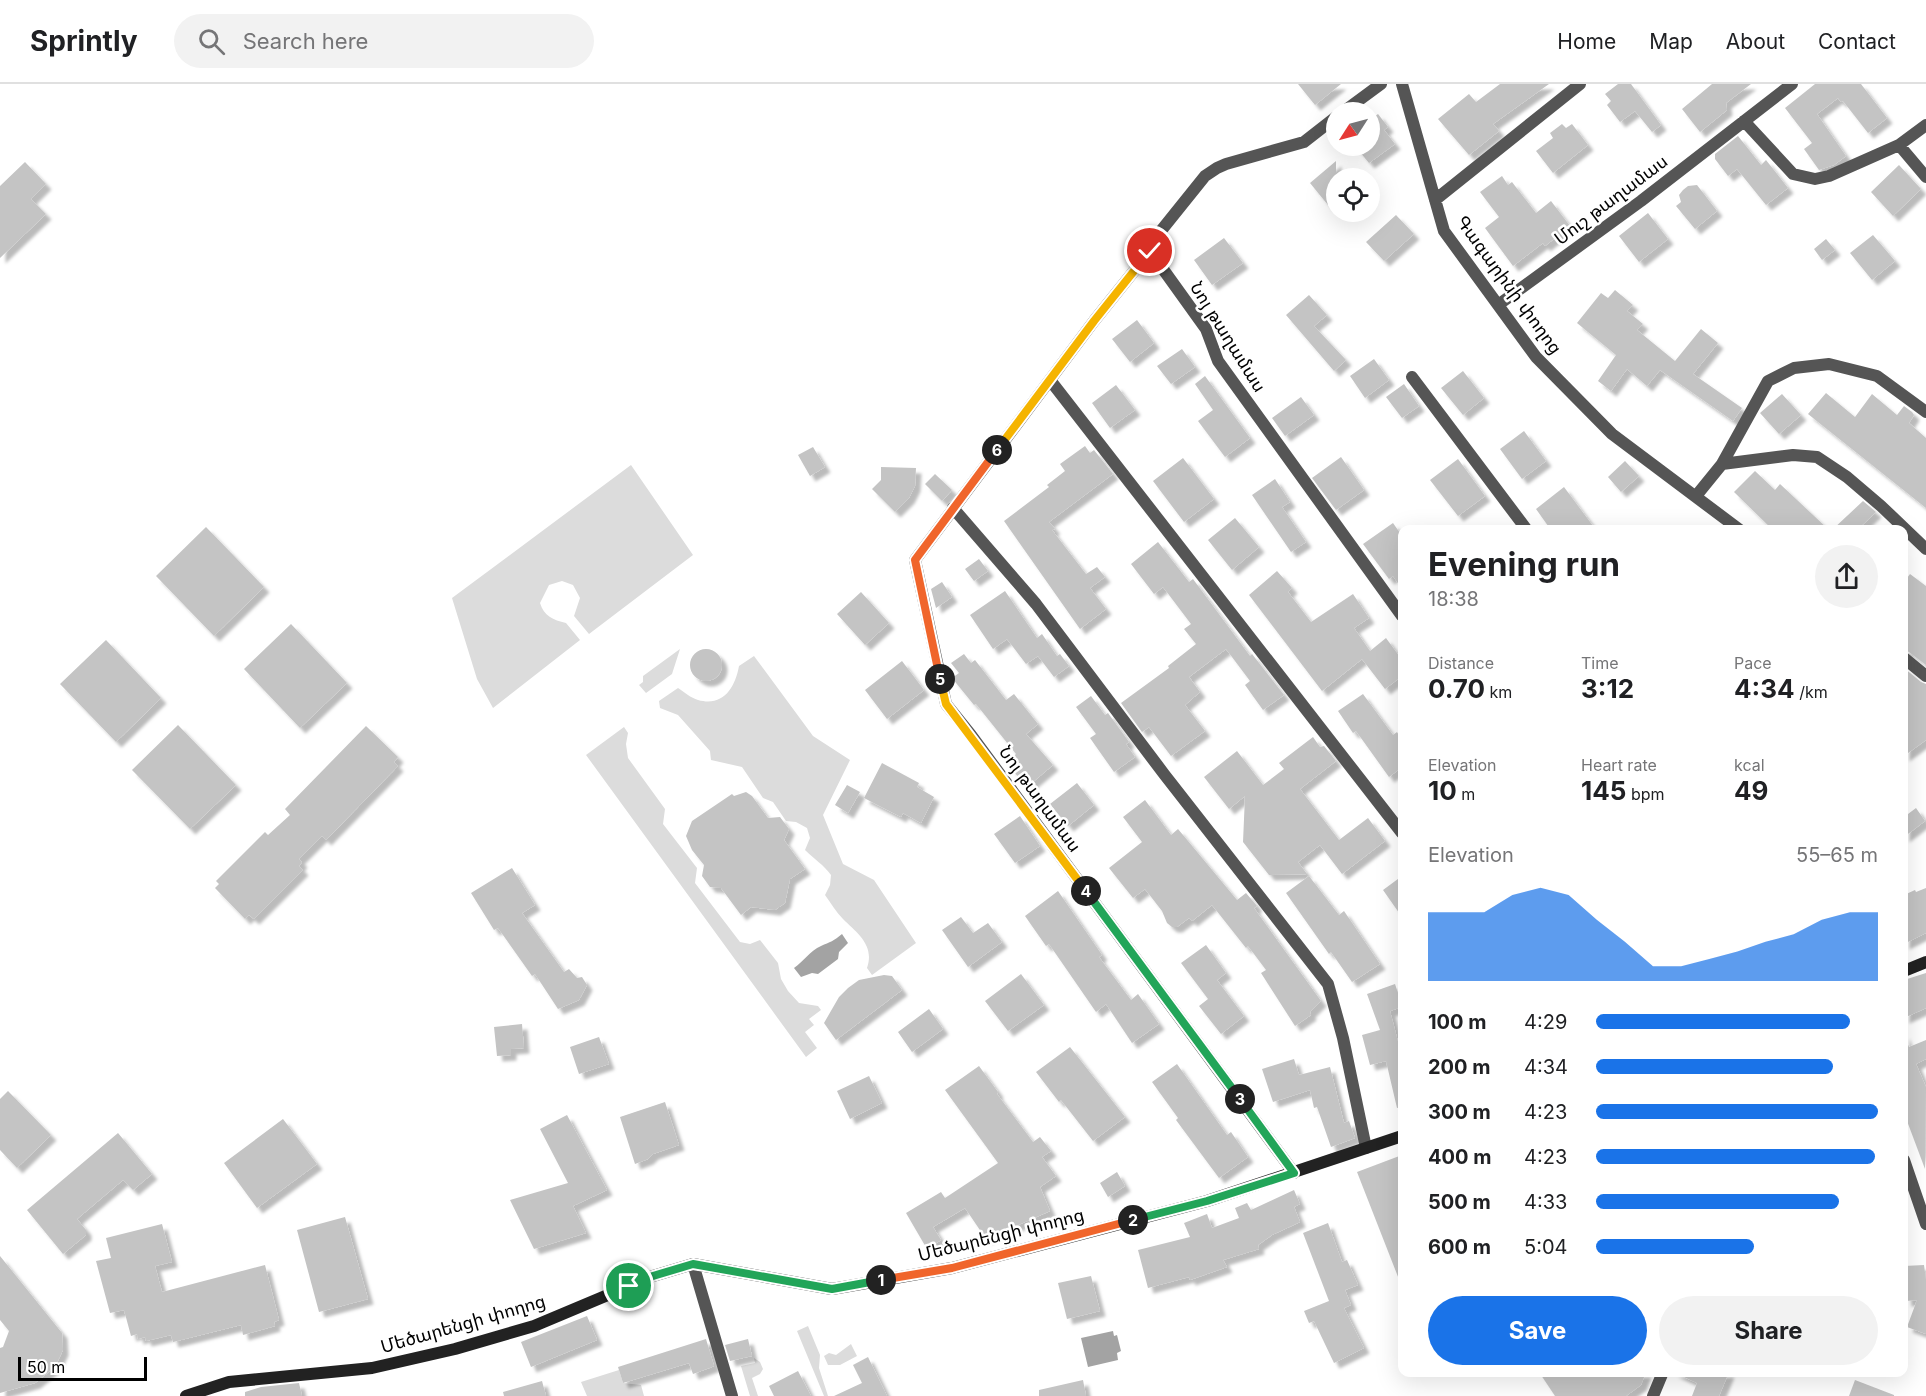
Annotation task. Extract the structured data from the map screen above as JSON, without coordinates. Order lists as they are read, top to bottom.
{
  "streets": {
    "street": [
      "Մուշ թաղամաս",
      "Գագարինի փողոց",
      "Նոյ թաղամաս",
      "Մեծարենցի փողոց"
    ]
  },
  "crossings": [
    ["Մուշ թաղամաս", "Գագարինի փողոց"],
    ["Նոյ թաղամաս", "Մեծարենցի փողոց"]
  ],
  "scale_bar": "50 m",
  "north": "bottom left",
  "page": {
    "header": "Sprintly",
    "search": "Search here",
    "nav": [
      "Home",
      "Map",
      "About",
      "Contact"
    ],
    "pins": [
      "6",
      "5",
      "4",
      "3",
      "2",
      "1"
    ],
    "heading": ["Evening run", "18:38"],
    "stats": [
      ["Distance", "0.70 km"],
      ["Time", "3:12"],
      ["Pace", "4:34 /km"],
      ["Elevation", "10 m"],
      ["Heart rate", "145 bpm"],
      ["kcal", "49"]
    ],
    "chart": ["Elevation", "55–65 m"],
    "list": [
      {
        "name": "100 m",
        "note": "4:29"
      },
      {
        "name": "200 m",
        "note": "4:34"
      },
      {
        "name": "300 m",
        "note": "4:23"
      },
      {
        "name": "400 m",
        "note": "4:23"
      },
      {
        "name": "500 m",
        "note": "4:33"
      },
      {
        "name": "600 m",
        "note": "5:04"
      }
    ],
    "buttons": ["Save", "Share"],
    "scale": "50 m"
  }
}
